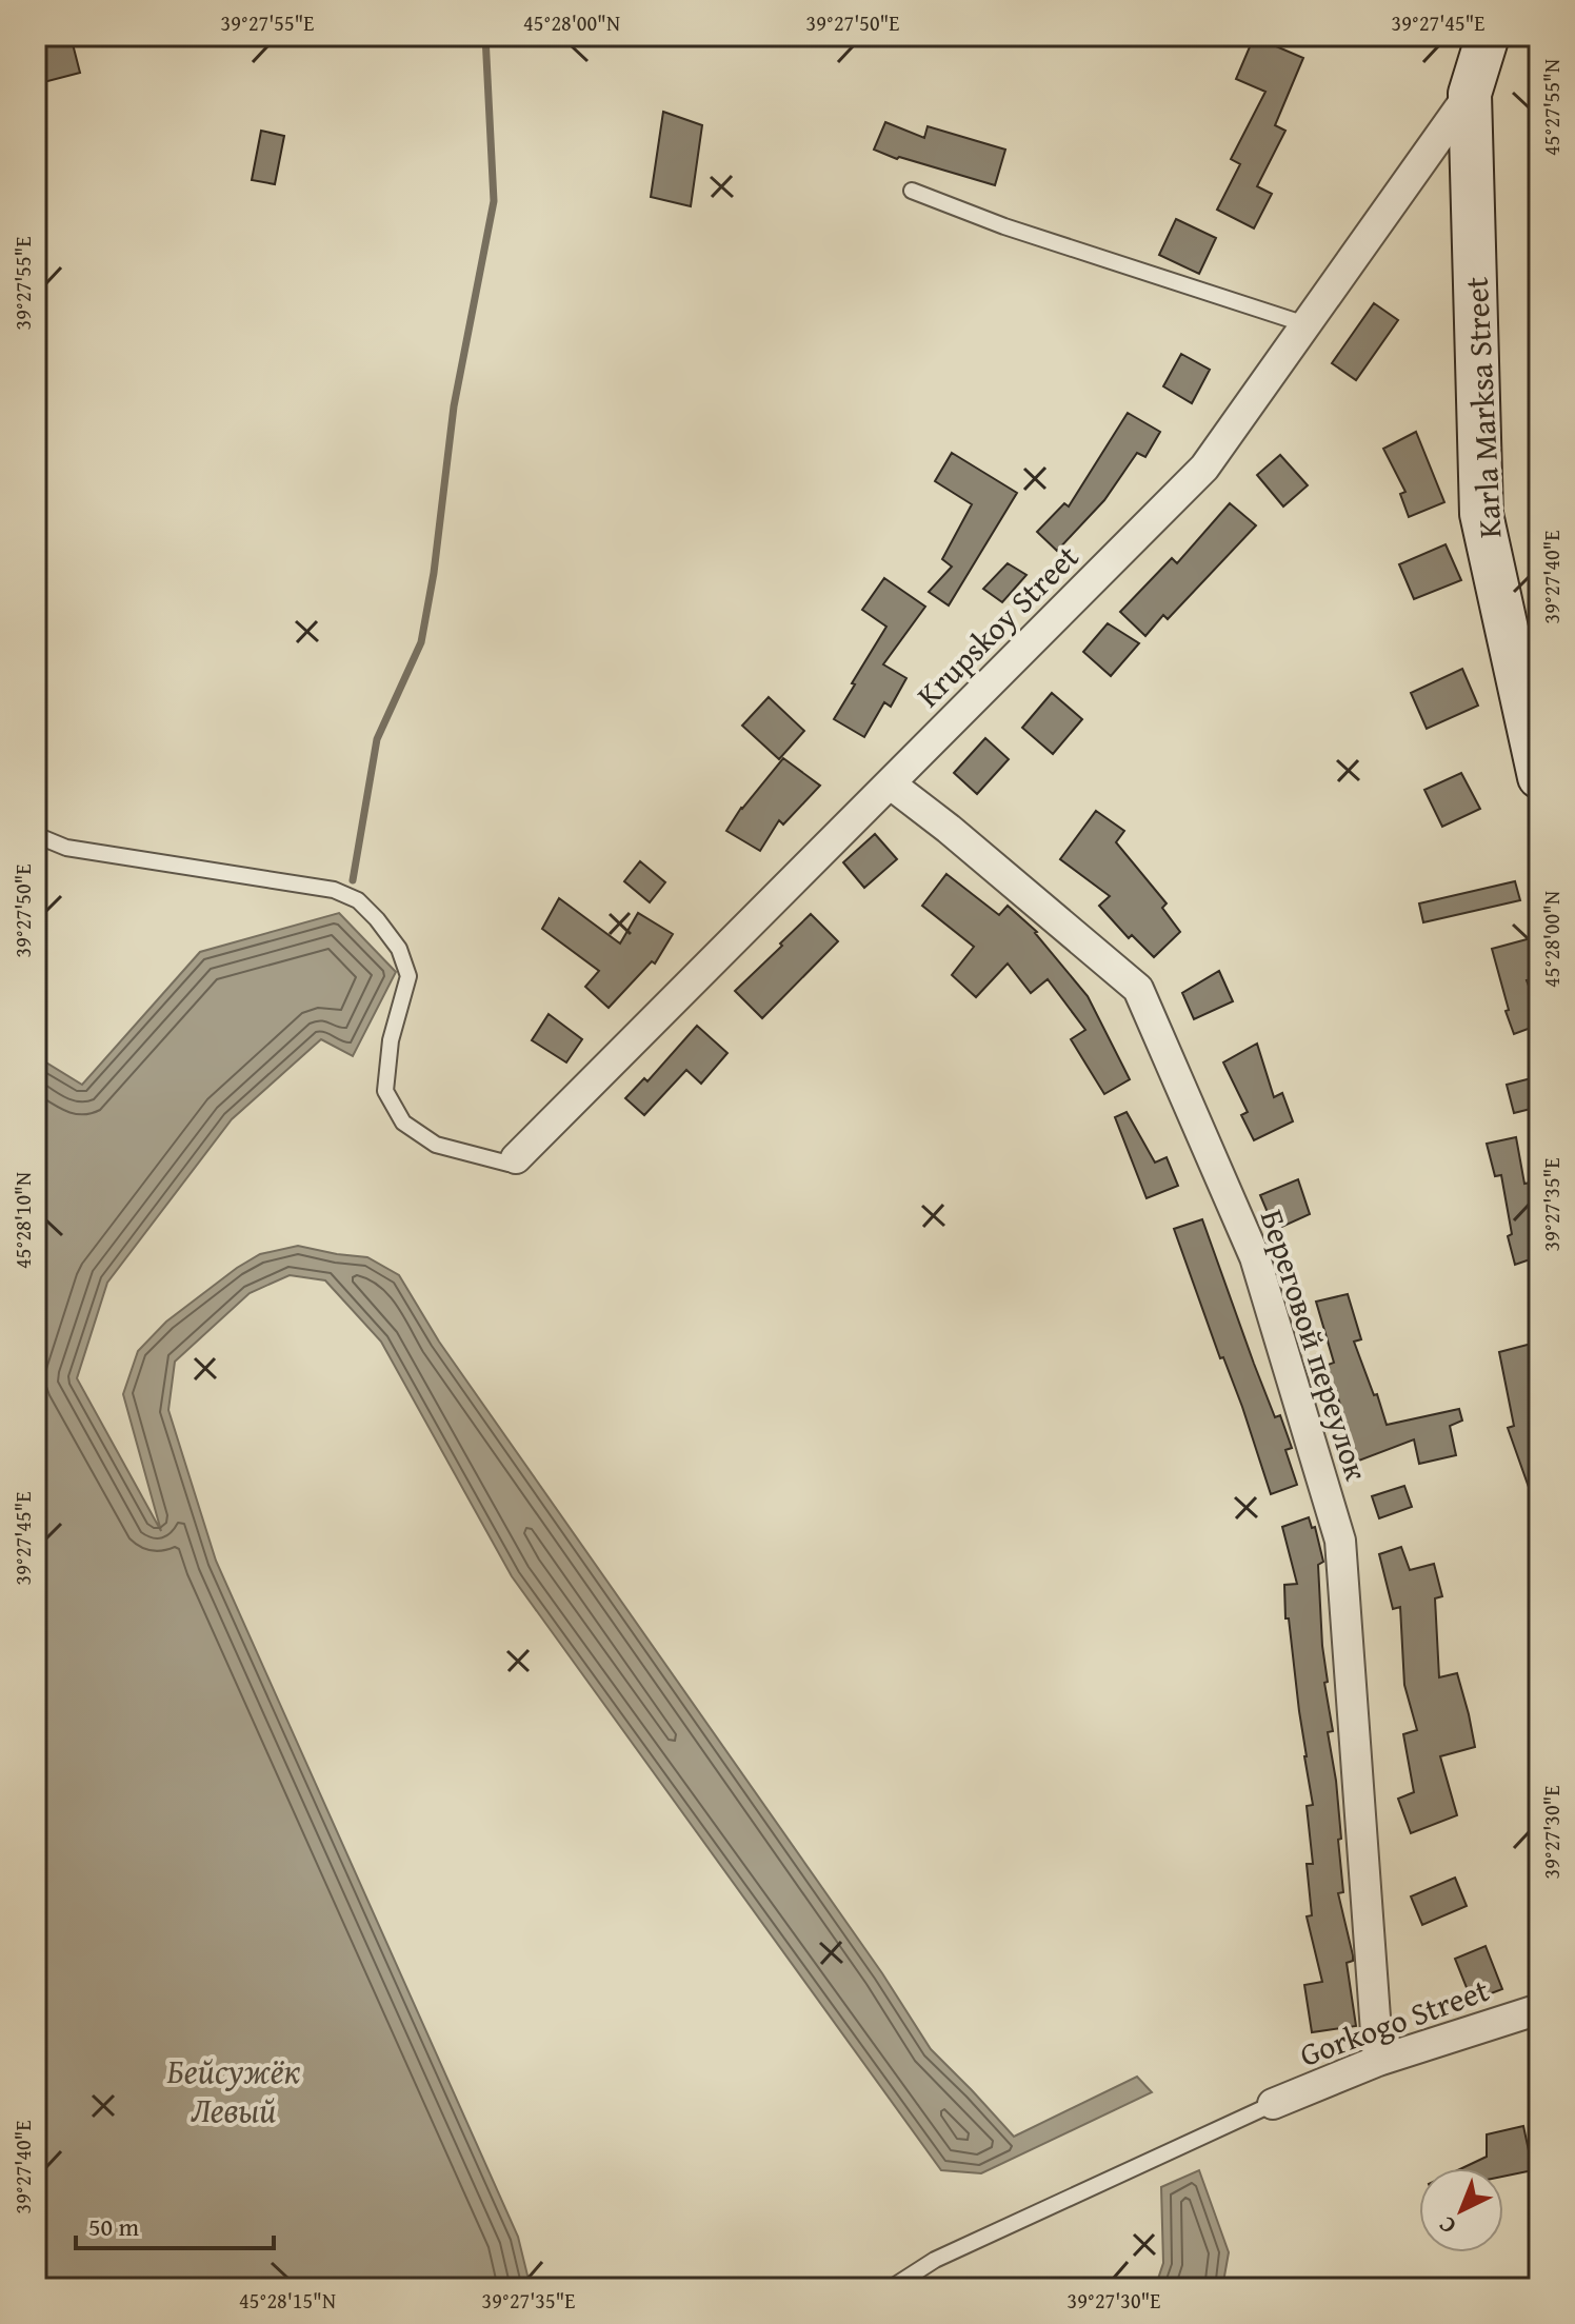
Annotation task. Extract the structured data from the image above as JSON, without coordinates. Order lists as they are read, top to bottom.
{
  "streets": {
    "main road": ["Karla Marksa Street"],
    "street": ["Krupskoy Street", "Береговой переулок", "Gorkogo Street"]
  },
  "crossings": [
    ["Karla Marksa Street", "Krupskoy Street"],
    ["Krupskoy Street", "Береговой переулок"],
    ["Береговой переулок", "Gorkogo Street"]
  ],
  "water": ["Бейсужёк Левый"],
  "scale_bar": "50 m",
  "north": "bottom left",
  "coordinates": [
    "39°27'55\"E",
    "45°28'00\"N",
    "39°27'50\"E",
    "39°27'45\"E",
    "45°27'55\"N",
    "39°27'40\"E",
    "39°27'35\"E",
    "45°28'10\"N",
    "39°27'30\"E",
    "45°28'15\"N"
  ]
}
